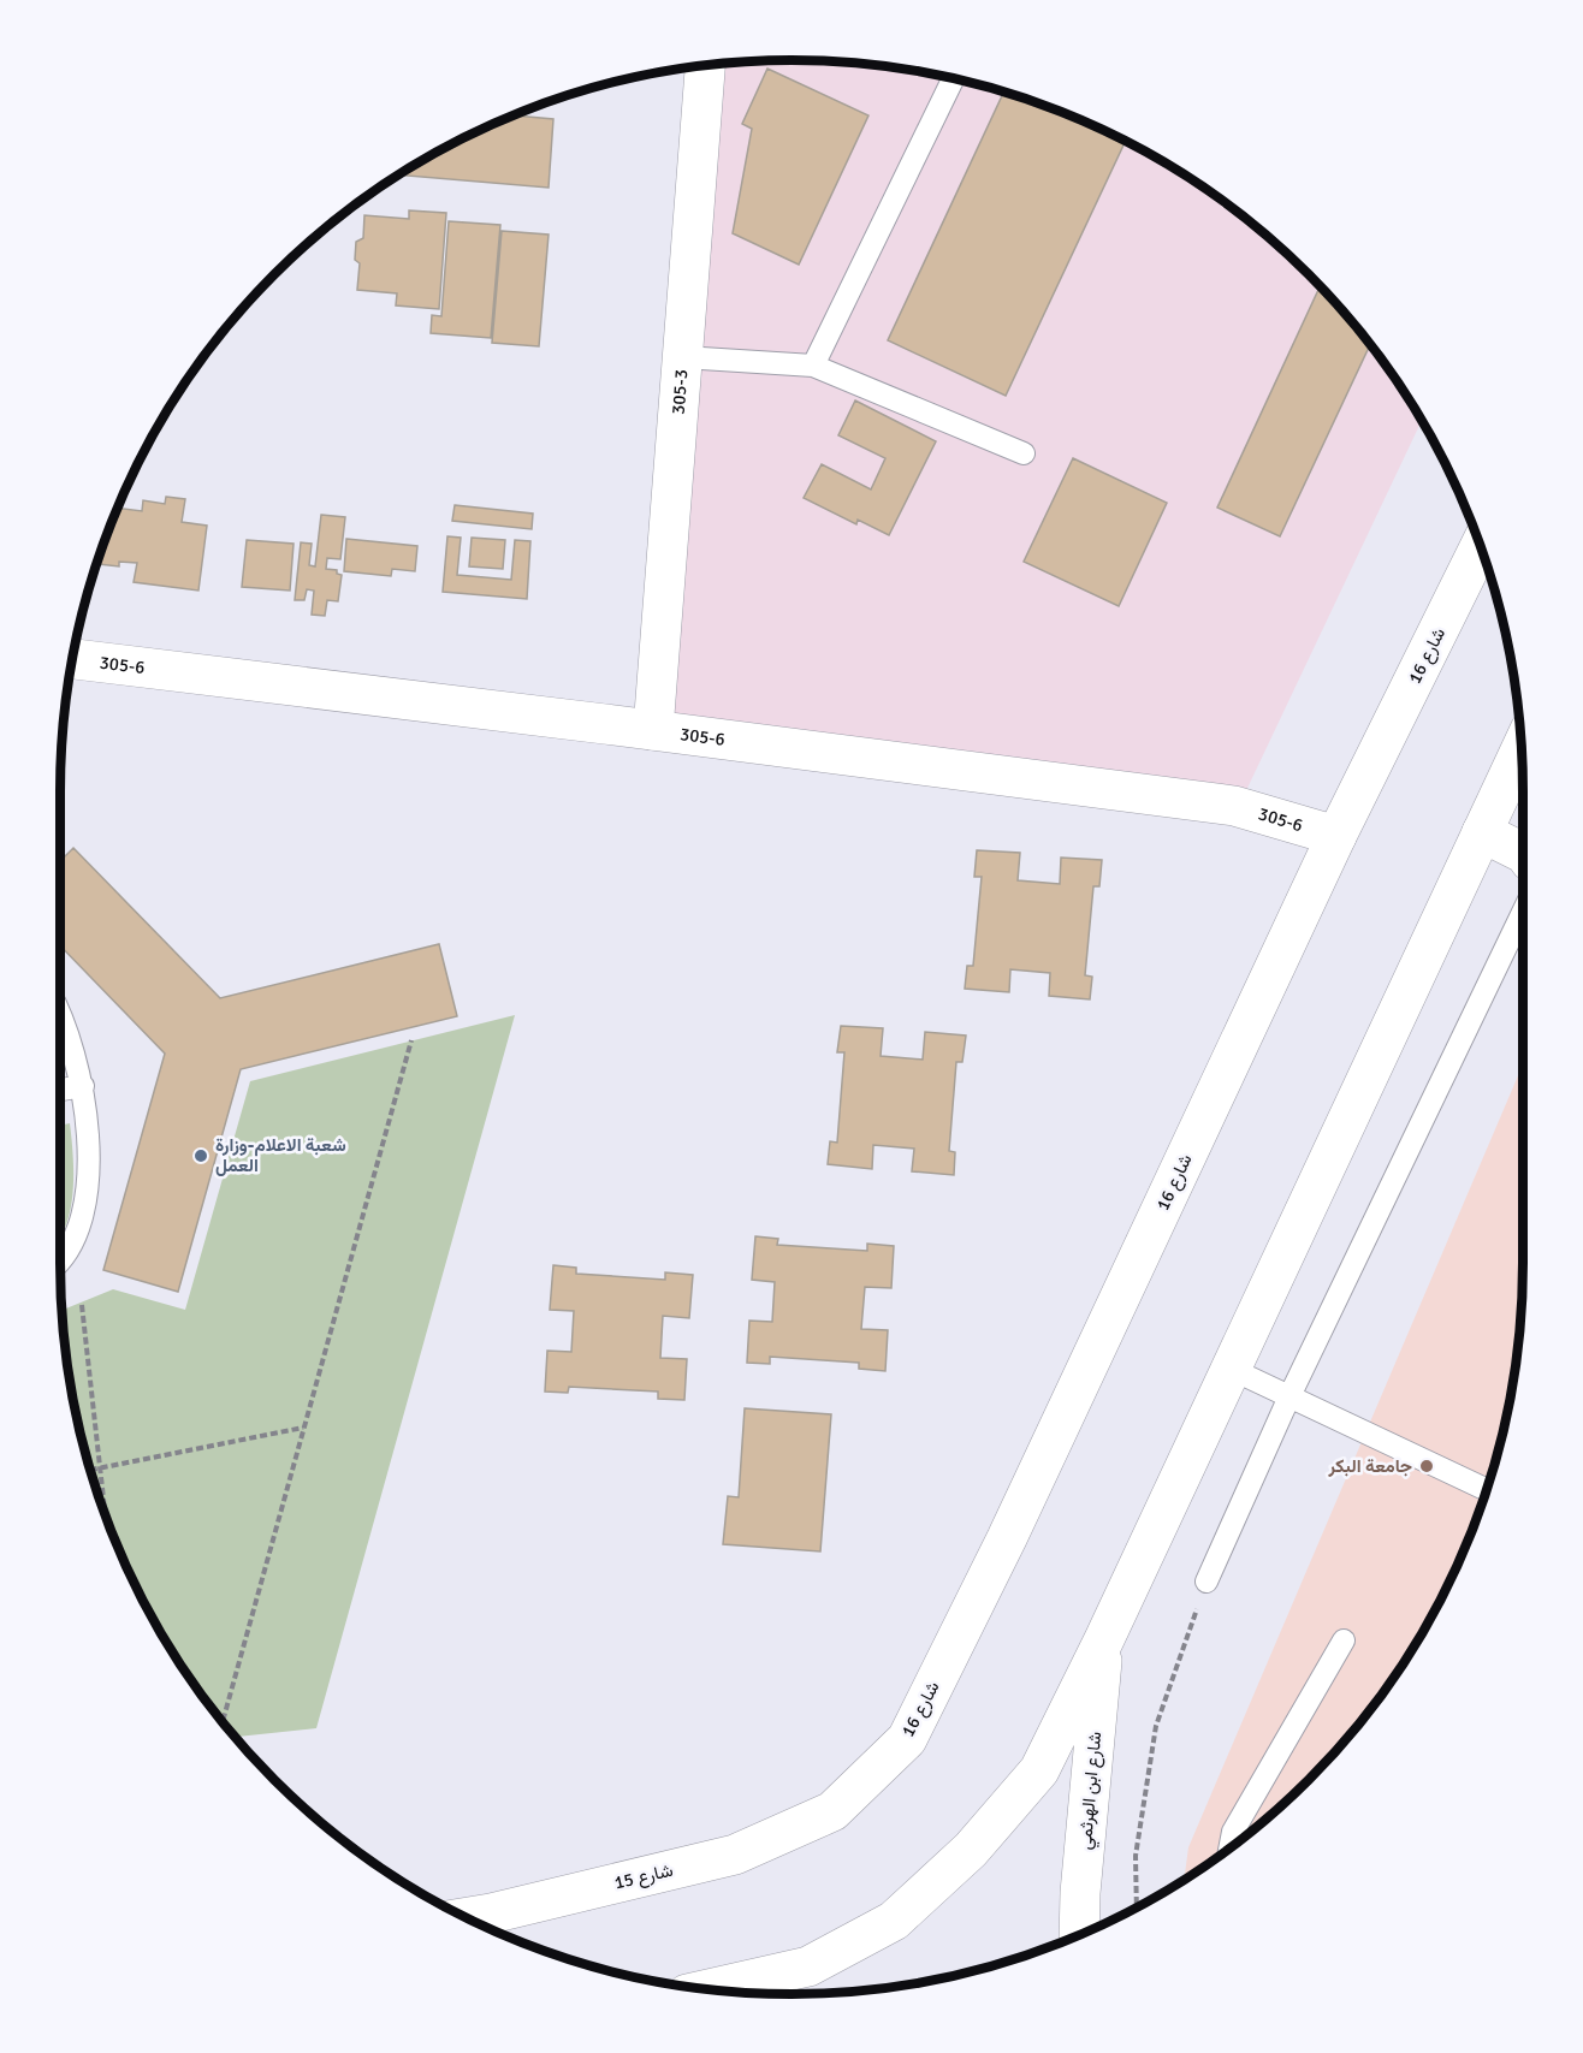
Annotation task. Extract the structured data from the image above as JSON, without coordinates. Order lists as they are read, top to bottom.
{
  "streets": {
    "main road": [
      "305-3",
      "شارع 16",
      "305-6",
      "شارع ابن الهرثمي",
      "شارع 15"
    ]
  },
  "crossings": [
    ["305-3", "305-6"],
    ["شارع 16", "305-6"],
    ["شارع 16", "شارع 15"]
  ],
  "places": ["شعبة الاعلام-وزارة العمل", "جامعة البكر"]
}
